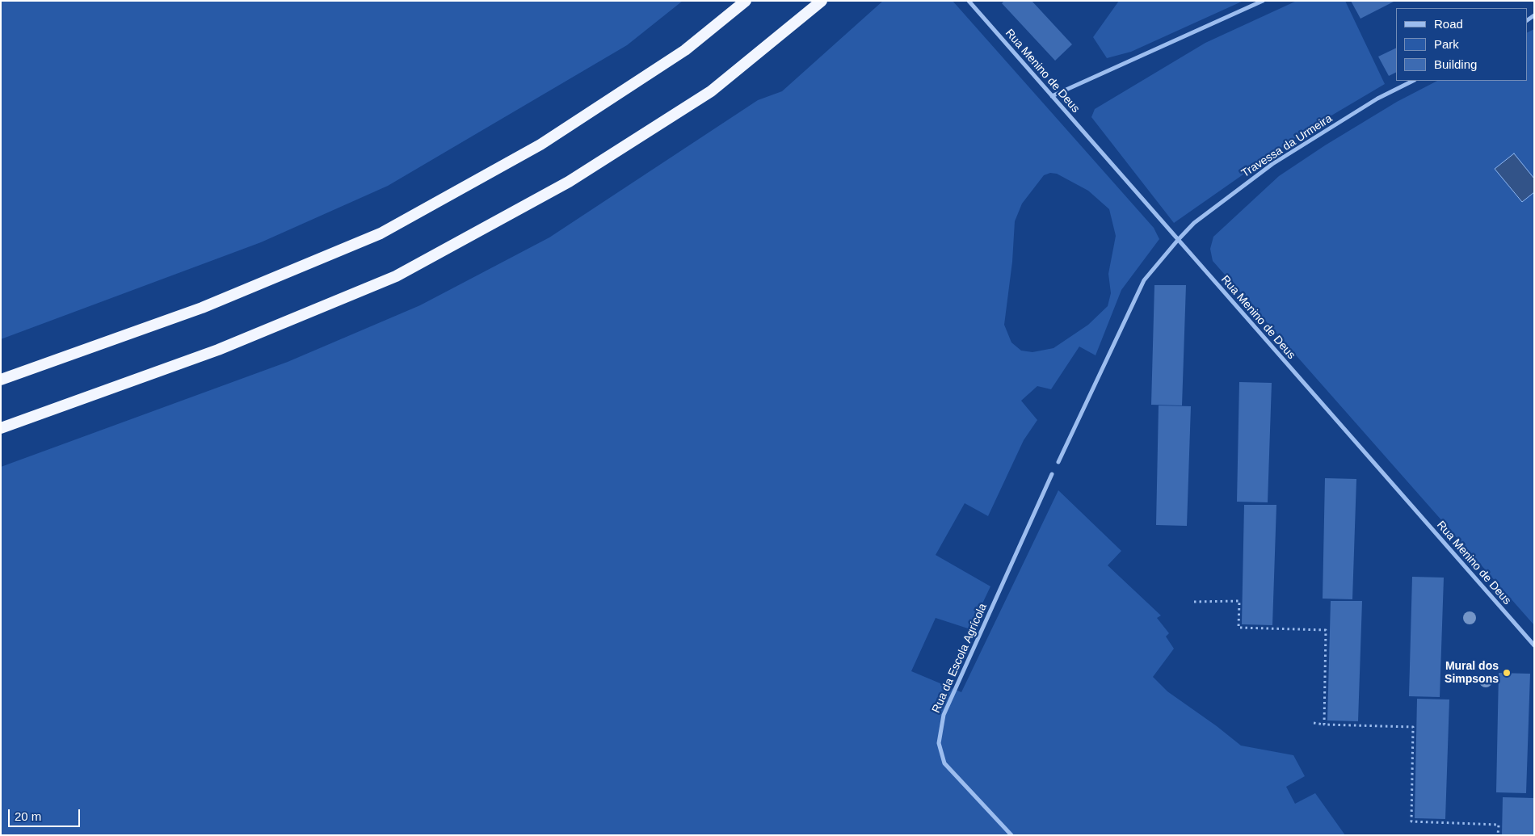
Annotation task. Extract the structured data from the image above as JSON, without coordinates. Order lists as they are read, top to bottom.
{
  "streets": {
    "street": ["Rua Menino de Deus", "Travessa da Urmeira", "Rua da Escola Agrícola"]
  },
  "crossings": [
    ["Rua Menino de Deus", "Travessa da Urmeira"]
  ],
  "places": ["Mural dos Simpsons"],
  "legend": ["Road", "Park", "Building"],
  "scale_bar": "20 m"
}
